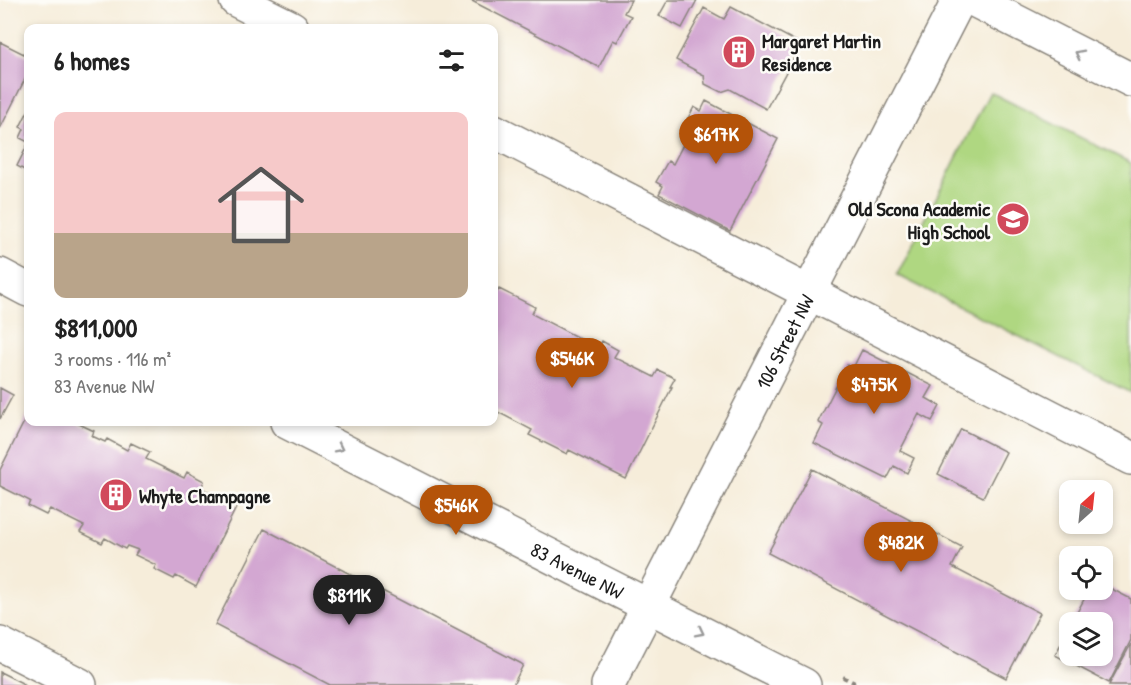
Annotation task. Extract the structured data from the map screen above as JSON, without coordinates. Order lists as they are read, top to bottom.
{
  "streets": {
    "street": ["106 Street NW", "83 Avenue NW"]
  },
  "crossings": [
    ["106 Street NW", "83 Avenue NW"]
  ],
  "one_way": ["83 Avenue NW"],
  "places": {
    "building": ["Margaret Martin Residence", "Whyte Champagne"],
    "school or university": ["Old Scona Academic High School"]
  },
  "north": "top right",
  "page": {
    "heading": "6 homes",
    "list": [
      {
        "name": "$811,000",
        "note": "3 rooms · 116 m² · 83 Avenue NW"
      }
    ],
    "price": [
      "$617K",
      "$546K",
      "$475K",
      "$546K",
      "$482K",
      "$811K"
    ]
  }
}
